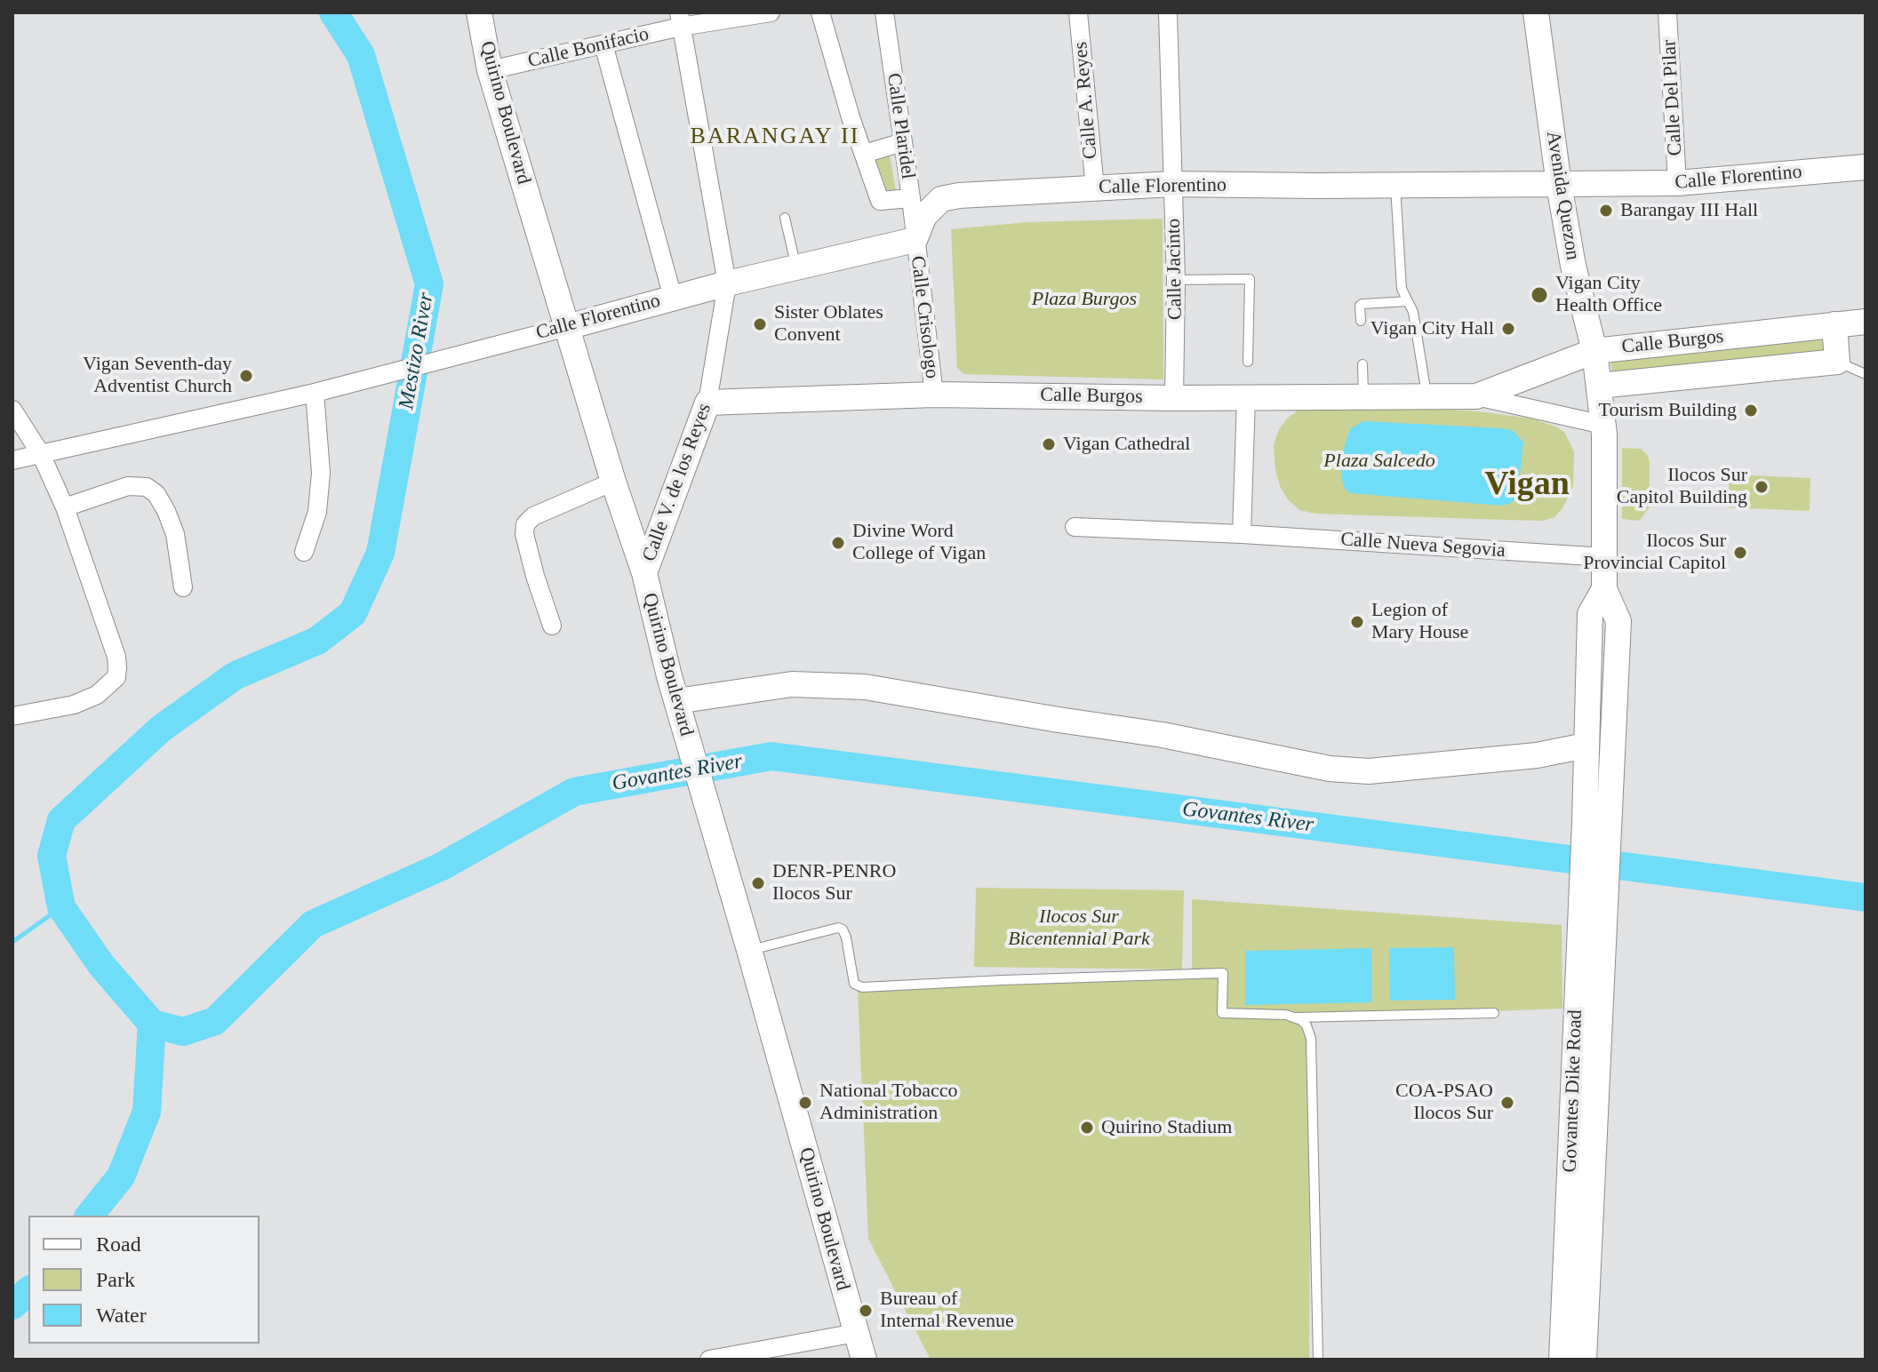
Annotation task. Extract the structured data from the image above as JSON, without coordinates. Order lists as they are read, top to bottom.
{
  "streets": {
    "street": [
      "Calle Bonifacio",
      "Calle Del Pilar",
      "Calle A. Reyes",
      "Quirino Boulevard",
      "Calle Plaridel",
      "Calle Florentino",
      "Avenida Quezon",
      "Calle Jacinto",
      "Calle Crisologo",
      "Calle Burgos",
      "Calle V. de los Reyes",
      "Calle Nueva Segovia",
      "Govantes Dike Road"
    ]
  },
  "crossings": [
    ["Calle Bonifacio", "Quirino Boulevard"],
    ["Calle Bonifacio", "Calle V. de los Reyes"],
    ["Calle Del Pilar", "Calle Florentino"],
    ["Calle A. Reyes", "Calle Florentino"],
    ["Quirino Boulevard", "Calle Florentino"],
    ["Quirino Boulevard", "Calle V. de los Reyes"],
    ["Calle Plaridel", "Calle Florentino"],
    ["Calle Plaridel", "Calle Crisologo"],
    ["Calle Florentino", "Avenida Quezon"],
    ["Calle Florentino", "Calle Jacinto"],
    ["Calle Florentino", "Calle Crisologo"],
    ["Calle Florentino", "Calle V. de los Reyes"],
    ["Avenida Quezon", "Calle Burgos"],
    ["Avenida Quezon", "Calle Nueva Segovia"],
    ["Avenida Quezon", "Govantes Dike Road"],
    ["Calle Jacinto", "Calle Burgos"],
    ["Calle Crisologo", "Calle Burgos"],
    ["Calle Burgos", "Calle V. de los Reyes"]
  ],
  "districts": ["BARANGAY II", "Vigan"],
  "water": ["Mestizo River", "Govantes River"],
  "parks": ["Plaza Burgos", "Plaza Salcedo", "Ilocos Sur Bicentennial Park"],
  "places": [
    "Barangay III Hall",
    "Vigan City Health Office",
    "Sister Oblates Convent",
    "Vigan City Hall",
    "Vigan Seventh-day Adventist Church",
    "Tourism Building",
    "Vigan Cathedral",
    "Ilocos Sur Capitol Building",
    "Divine Word College of Vigan",
    "Ilocos Sur Provincial Capitol",
    "Legion of Mary House",
    "DENR-PENRO Ilocos Sur",
    "National Tobacco Administration",
    "COA-PSAO Ilocos Sur",
    "Quirino Stadium",
    "Bureau of Internal Revenue"
  ],
  "legend": ["Road", "Park", "Water"]
}
